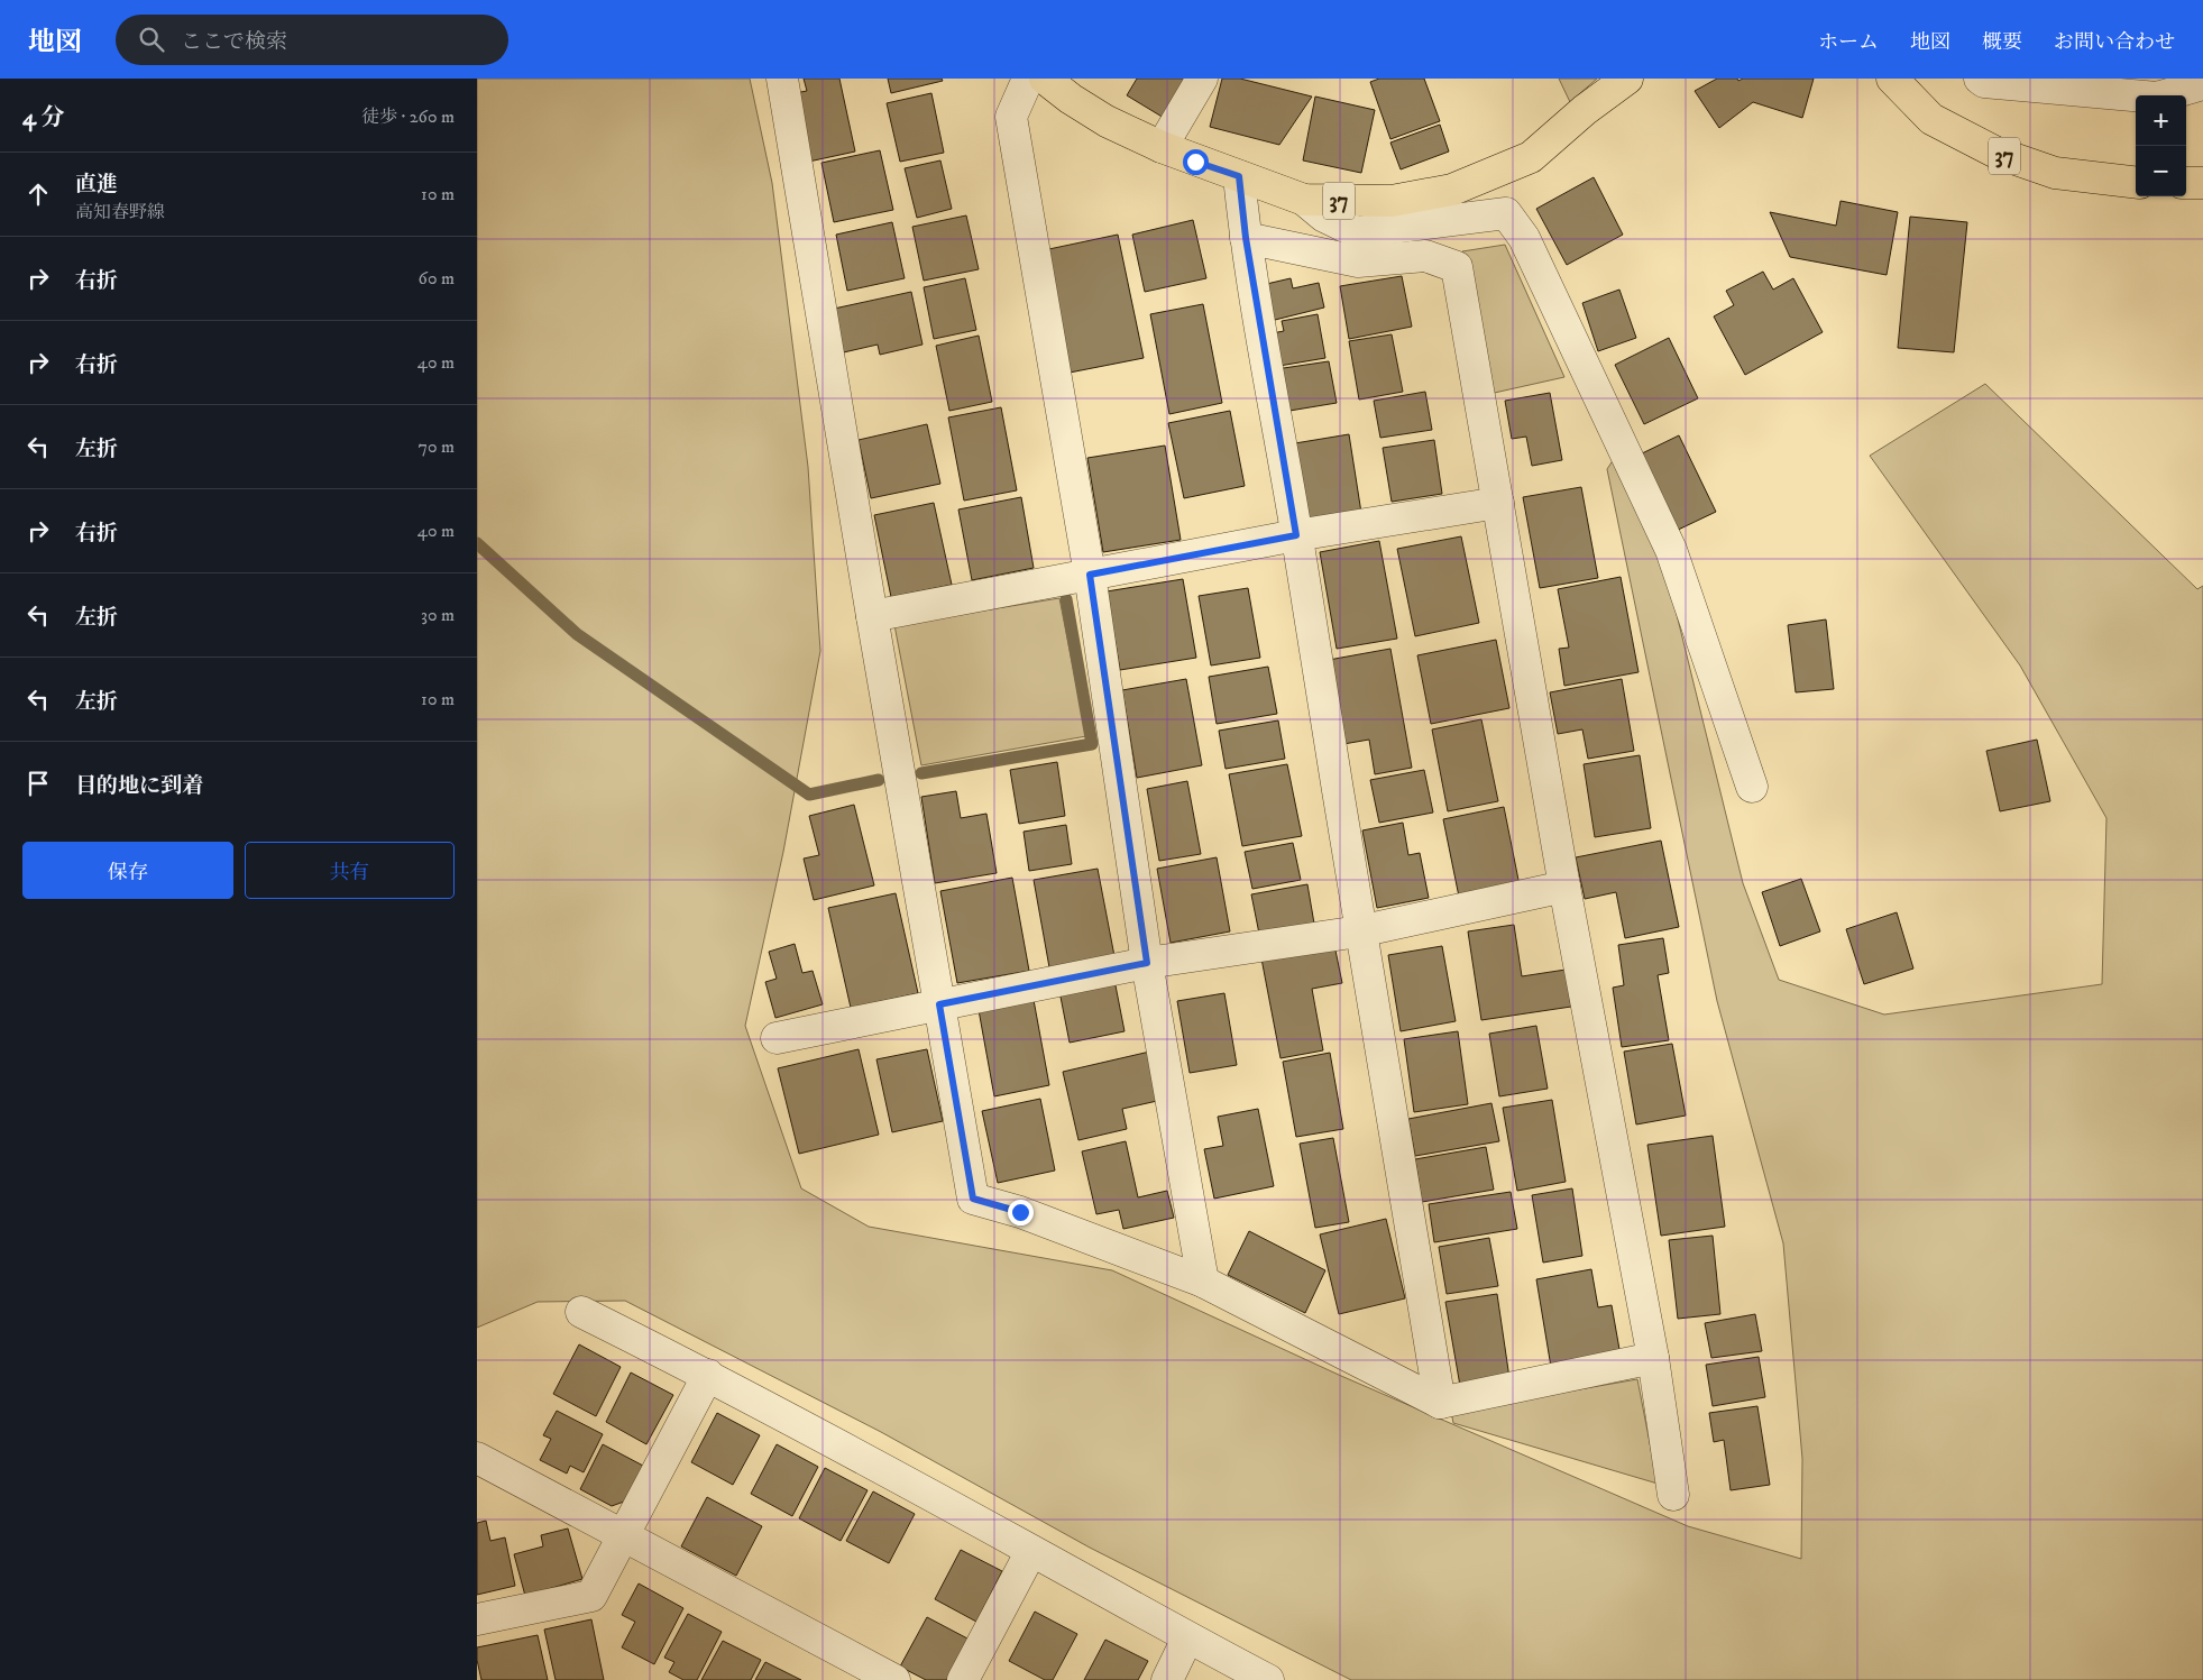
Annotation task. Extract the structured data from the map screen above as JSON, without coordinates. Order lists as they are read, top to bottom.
{
  "streets": {
    "main road": ["37"]
  },
  "page": {
    "header": "地図",
    "search": "ここで検索",
    "nav": [
      "ホーム",
      "地図",
      "概要",
      "お問い合わせ"
    ],
    "heading": ["4 分", "徒歩 · 260 m"],
    "map_buttons": ["+", "−"],
    "list": [
      ["直進", "高知春野線", "10 m"],
      ["右折", "60 m"],
      ["右折", "40 m"],
      ["左折", "70 m"],
      ["右折", "40 m"],
      ["左折", "30 m"],
      ["左折", "10 m"],
      "目的地に到着"
    ],
    "buttons": ["保存", "共有"]
  }
}
